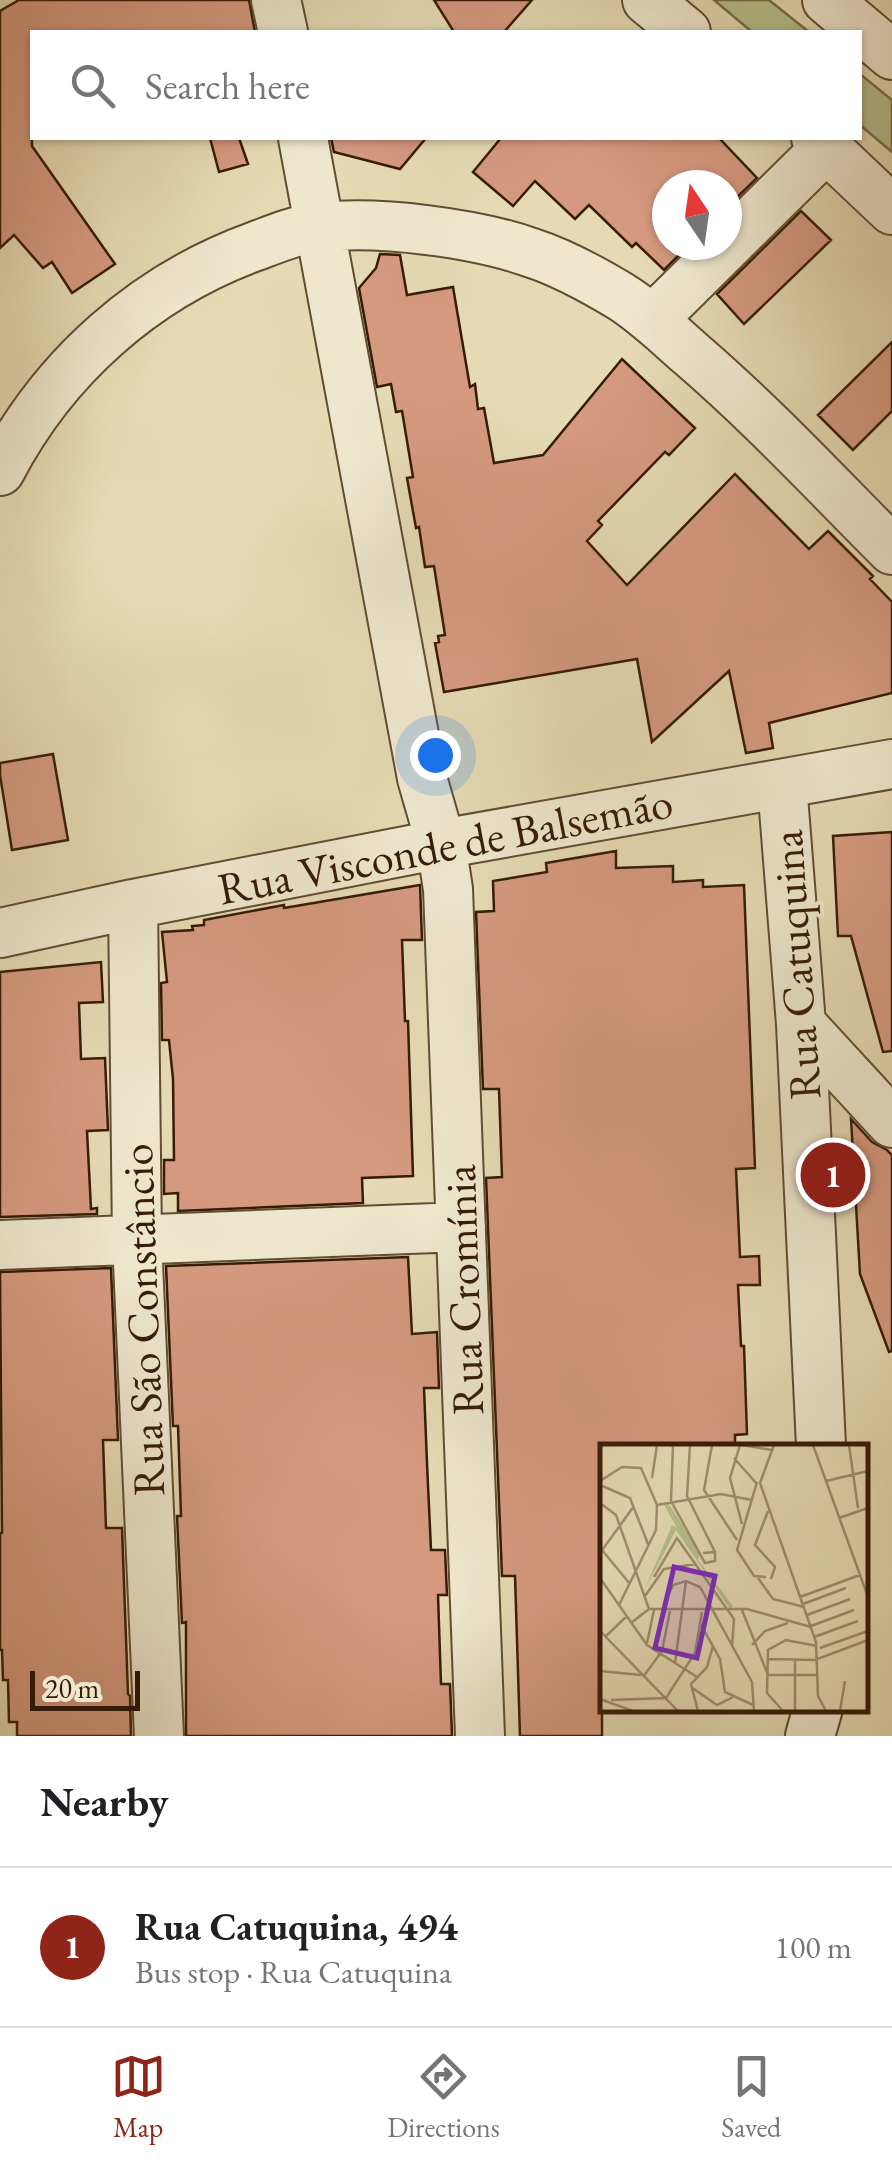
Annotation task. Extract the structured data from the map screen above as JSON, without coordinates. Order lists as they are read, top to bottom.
{
  "streets": {
    "street": [
      "Rua Visconde de Balsemão",
      "Rua Catuquina",
      "Rua Cromínia",
      "Rua São Constâncio"
    ]
  },
  "crossings": [
    ["Rua Visconde de Balsemão", "Rua Catuquina"],
    ["Rua Visconde de Balsemão", "Rua Cromínia"],
    ["Rua Visconde de Balsemão", "Rua São Constâncio"]
  ],
  "scale_bar": "20 m",
  "north": "top",
  "page": {
    "search": "Search here",
    "pins": "1",
    "scale": "20 m",
    "heading": "Nearby",
    "list": [
      {
        "mark": "1",
        "name": "Rua Catuquina, 494",
        "note": "Bus stop · Rua Catuquina",
        "value": "100 m"
      }
    ],
    "nav": ["Map", "Directions", "Saved"]
  }
}
